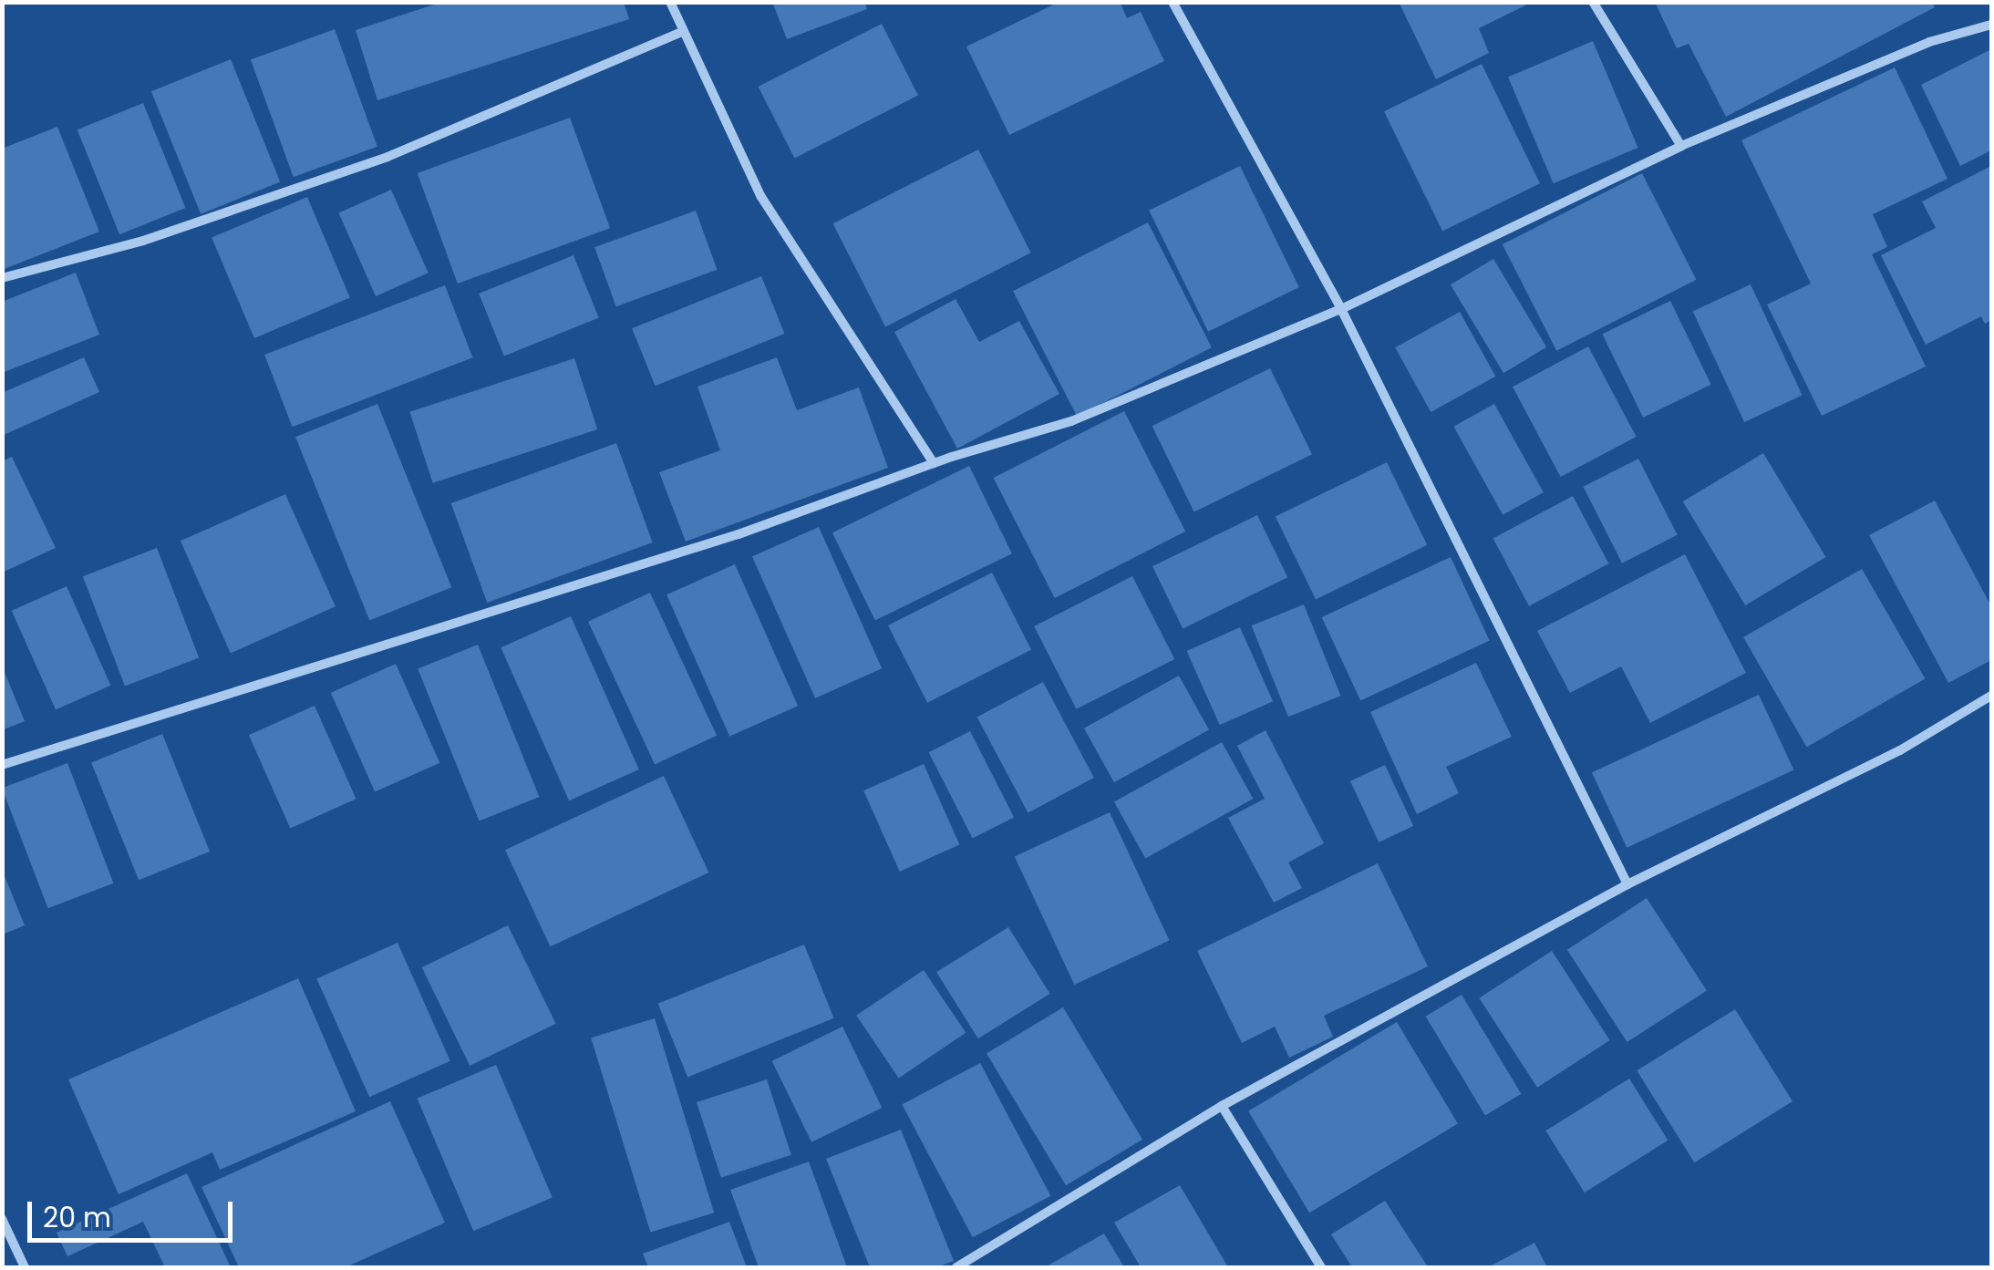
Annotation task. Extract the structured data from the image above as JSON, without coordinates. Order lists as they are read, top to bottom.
{
  "scale_bar": "20 m"
}
